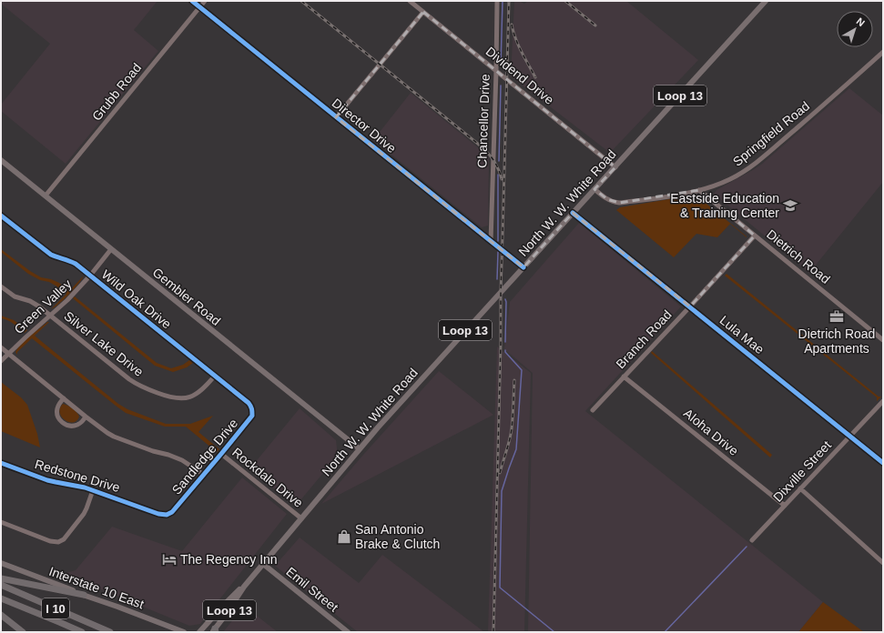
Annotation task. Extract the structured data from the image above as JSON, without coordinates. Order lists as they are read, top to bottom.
{
  "streets": {
    "highway": ["I 10"],
    "main road": [
      "Loop 13",
      "North W. W. White Road",
      "Gembler Road",
      "Interstate 10 East",
      "Emil Street"
    ],
    "street": [
      "Dividend Drive",
      "Grubb Road",
      "Chancellor Drive",
      "Director Drive",
      "Springfield Road",
      "Dietrich Road",
      "Wild Oak Drive",
      "Green Valley",
      "Lula Mae",
      "Branch Road",
      "Silver Lake Drive",
      "Aloha Drive",
      "Sandledge Drive",
      "Dixville Street",
      "Redstone Drive",
      "Rockdale Drive"
    ]
  },
  "crossings": [
    ["Dividend Drive", "Chancellor Drive"],
    ["Dividend Drive", "North W. W. White Road"],
    ["Grubb Road", "Director Drive"],
    ["Grubb Road", "Gembler Road"],
    ["Chancellor Drive", "Director Drive"],
    ["Director Drive", "North W. W. White Road"],
    ["Springfield Road", "North W. W. White Road"],
    ["Springfield Road", "Dietrich Road"],
    ["North W. W. White Road", "Gembler Road"],
    ["North W. W. White Road", "Lula Mae"],
    ["North W. W. White Road", "Rockdale Drive"],
    ["North W. W. White Road", "Emil Street"],
    ["Dietrich Road", "Branch Road"],
    ["Gembler Road", "Green Valley"],
    ["Wild Oak Drive", "Green Valley"],
    ["Wild Oak Drive", "Silver Lake Drive"],
    ["Wild Oak Drive", "Sandledge Drive"],
    ["Green Valley", "Silver Lake Drive"],
    ["Lula Mae", "Branch Road"],
    ["Lula Mae", "Dixville Street"],
    ["Branch Road", "Aloha Drive"],
    ["Aloha Drive", "Dixville Street"],
    ["Sandledge Drive", "Redstone Drive"],
    ["Sandledge Drive", "Rockdale Drive"]
  ],
  "places": {
    "school or university": ["Eastside Education & Training Center"],
    "office": ["Dietrich Road Apartments"],
    "shop": ["San Antonio Brake & Clutch"],
    "hotel": ["The Regency Inn"]
  },
  "north": "top right"
}
